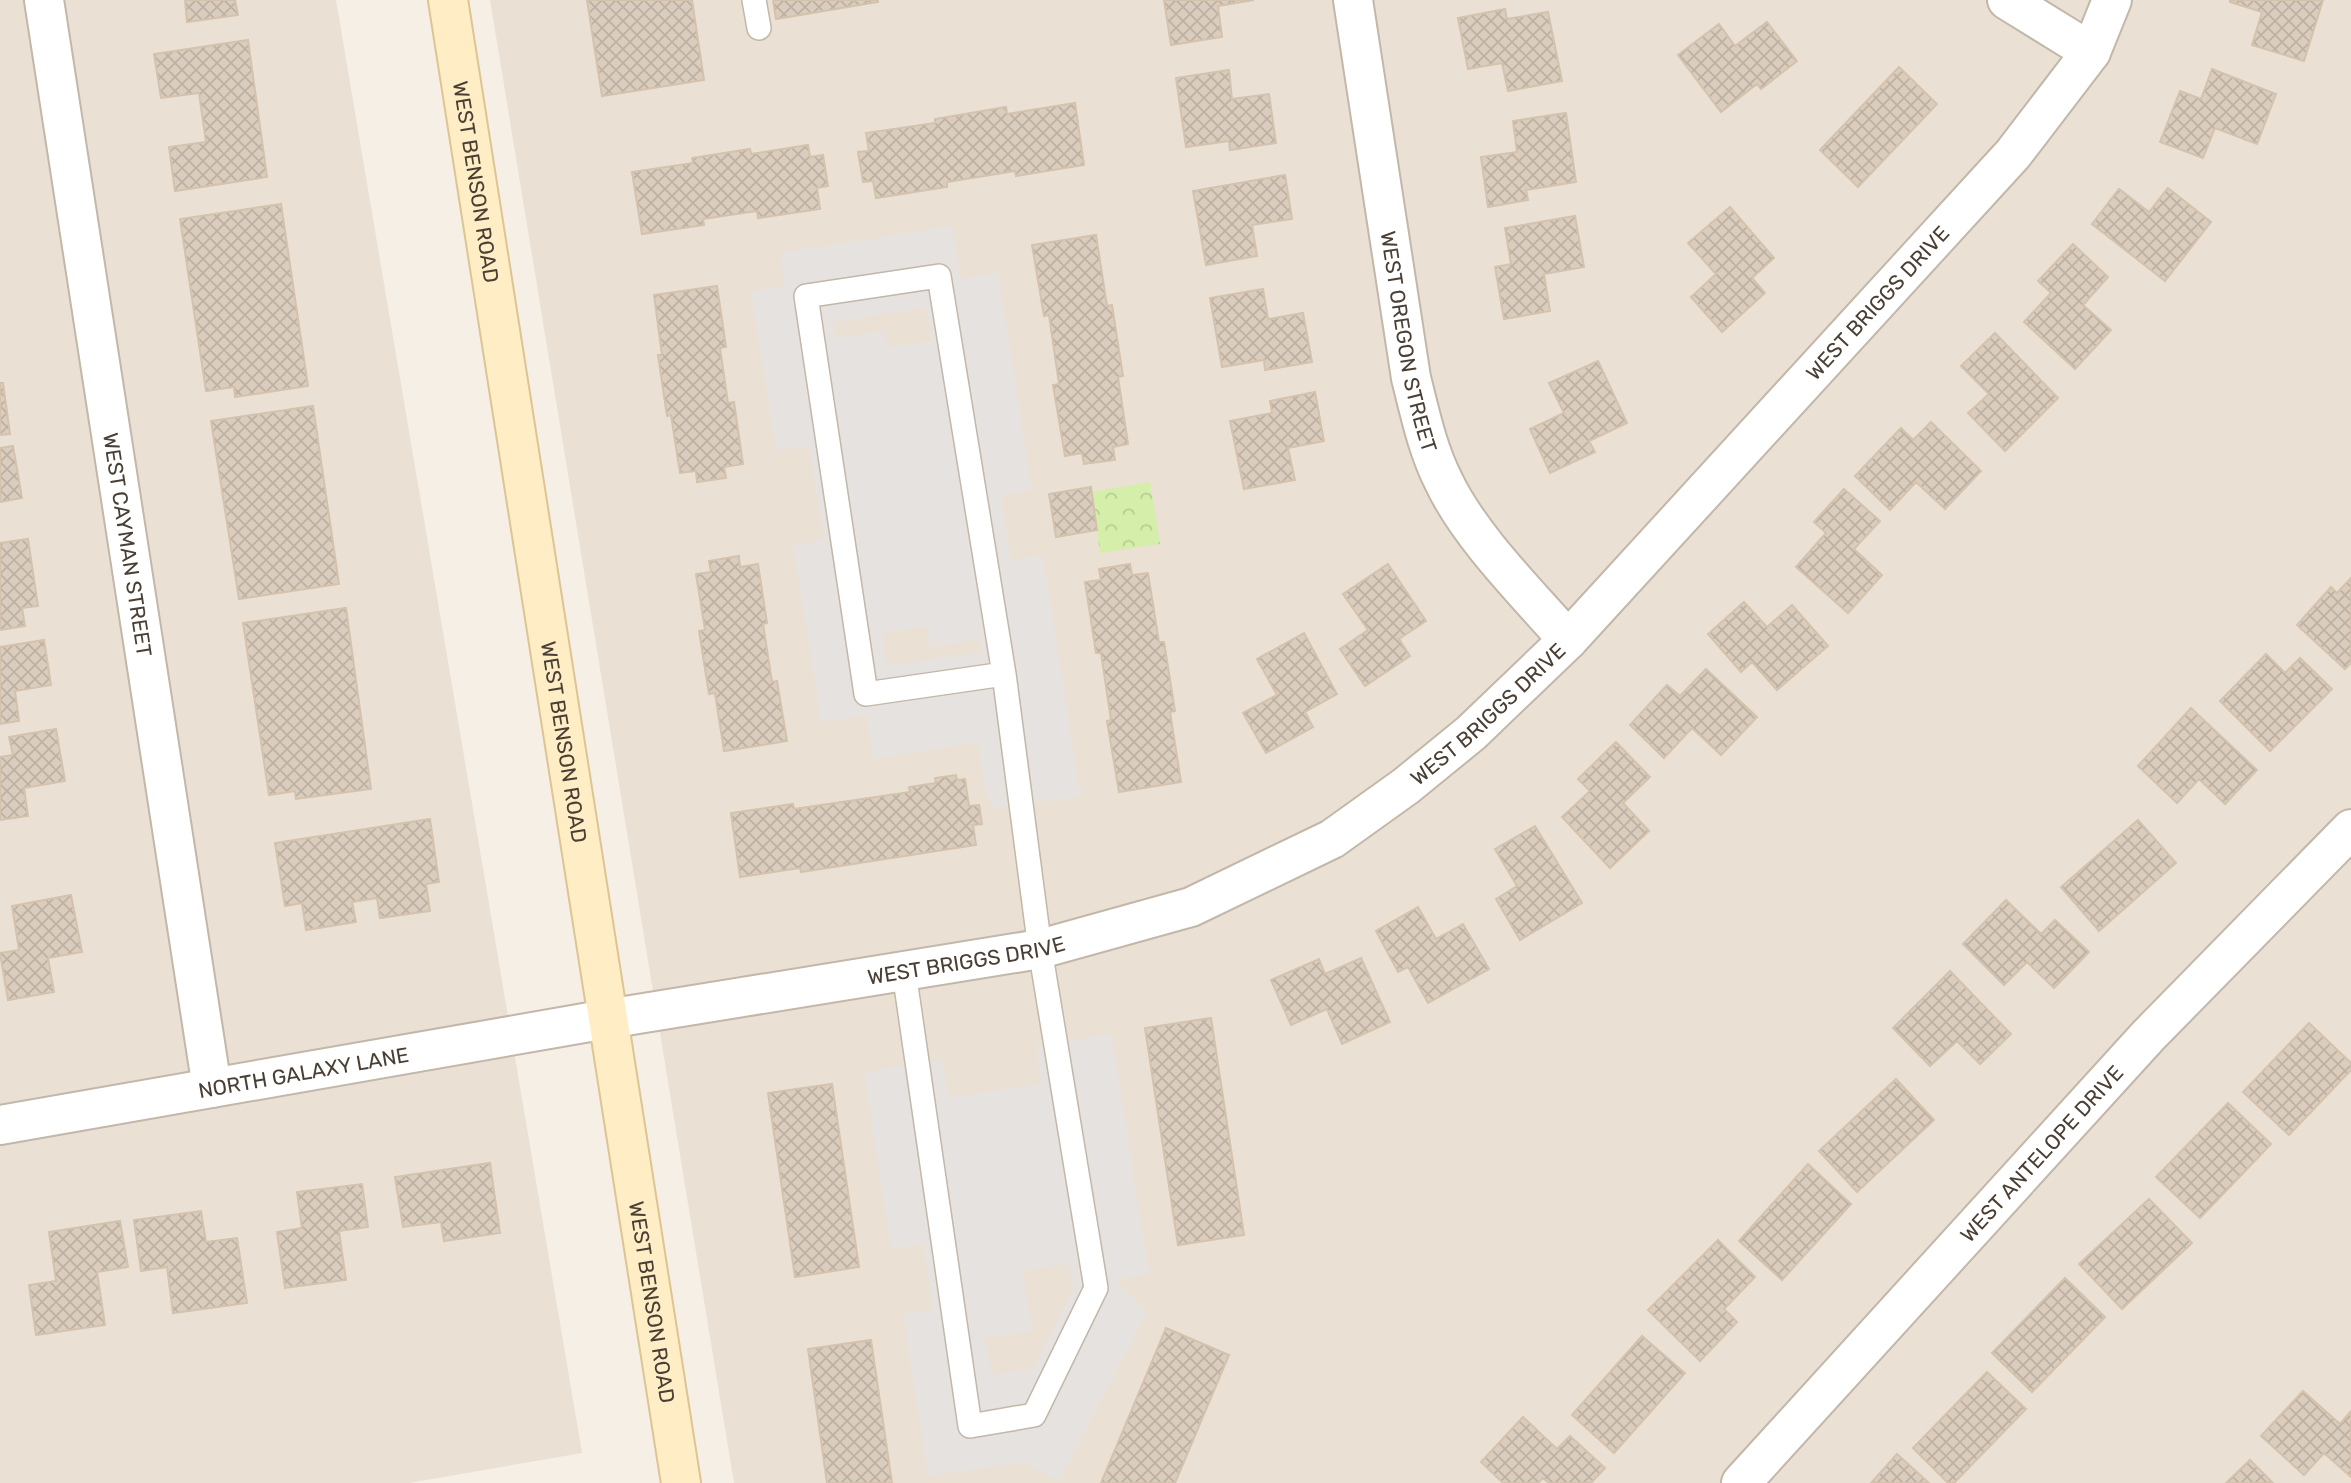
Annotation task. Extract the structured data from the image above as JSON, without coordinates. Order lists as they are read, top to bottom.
{
  "streets": {
    "main road": ["WEST BENSON ROAD"],
    "street": [
      "WEST BRIGGS DRIVE",
      "WEST OREGON STREET",
      "WEST CAYMAN STREET",
      "NORTH GALAXY LANE",
      "WEST ANTELOPE DRIVE"
    ]
  },
  "crossings": [
    ["WEST BENSON ROAD", "WEST BRIGGS DRIVE"],
    ["WEST BENSON ROAD", "NORTH GALAXY LANE"],
    ["WEST BRIGGS DRIVE", "WEST OREGON STREET"],
    ["WEST BRIGGS DRIVE", "NORTH GALAXY LANE"],
    ["WEST CAYMAN STREET", "NORTH GALAXY LANE"]
  ]
}
